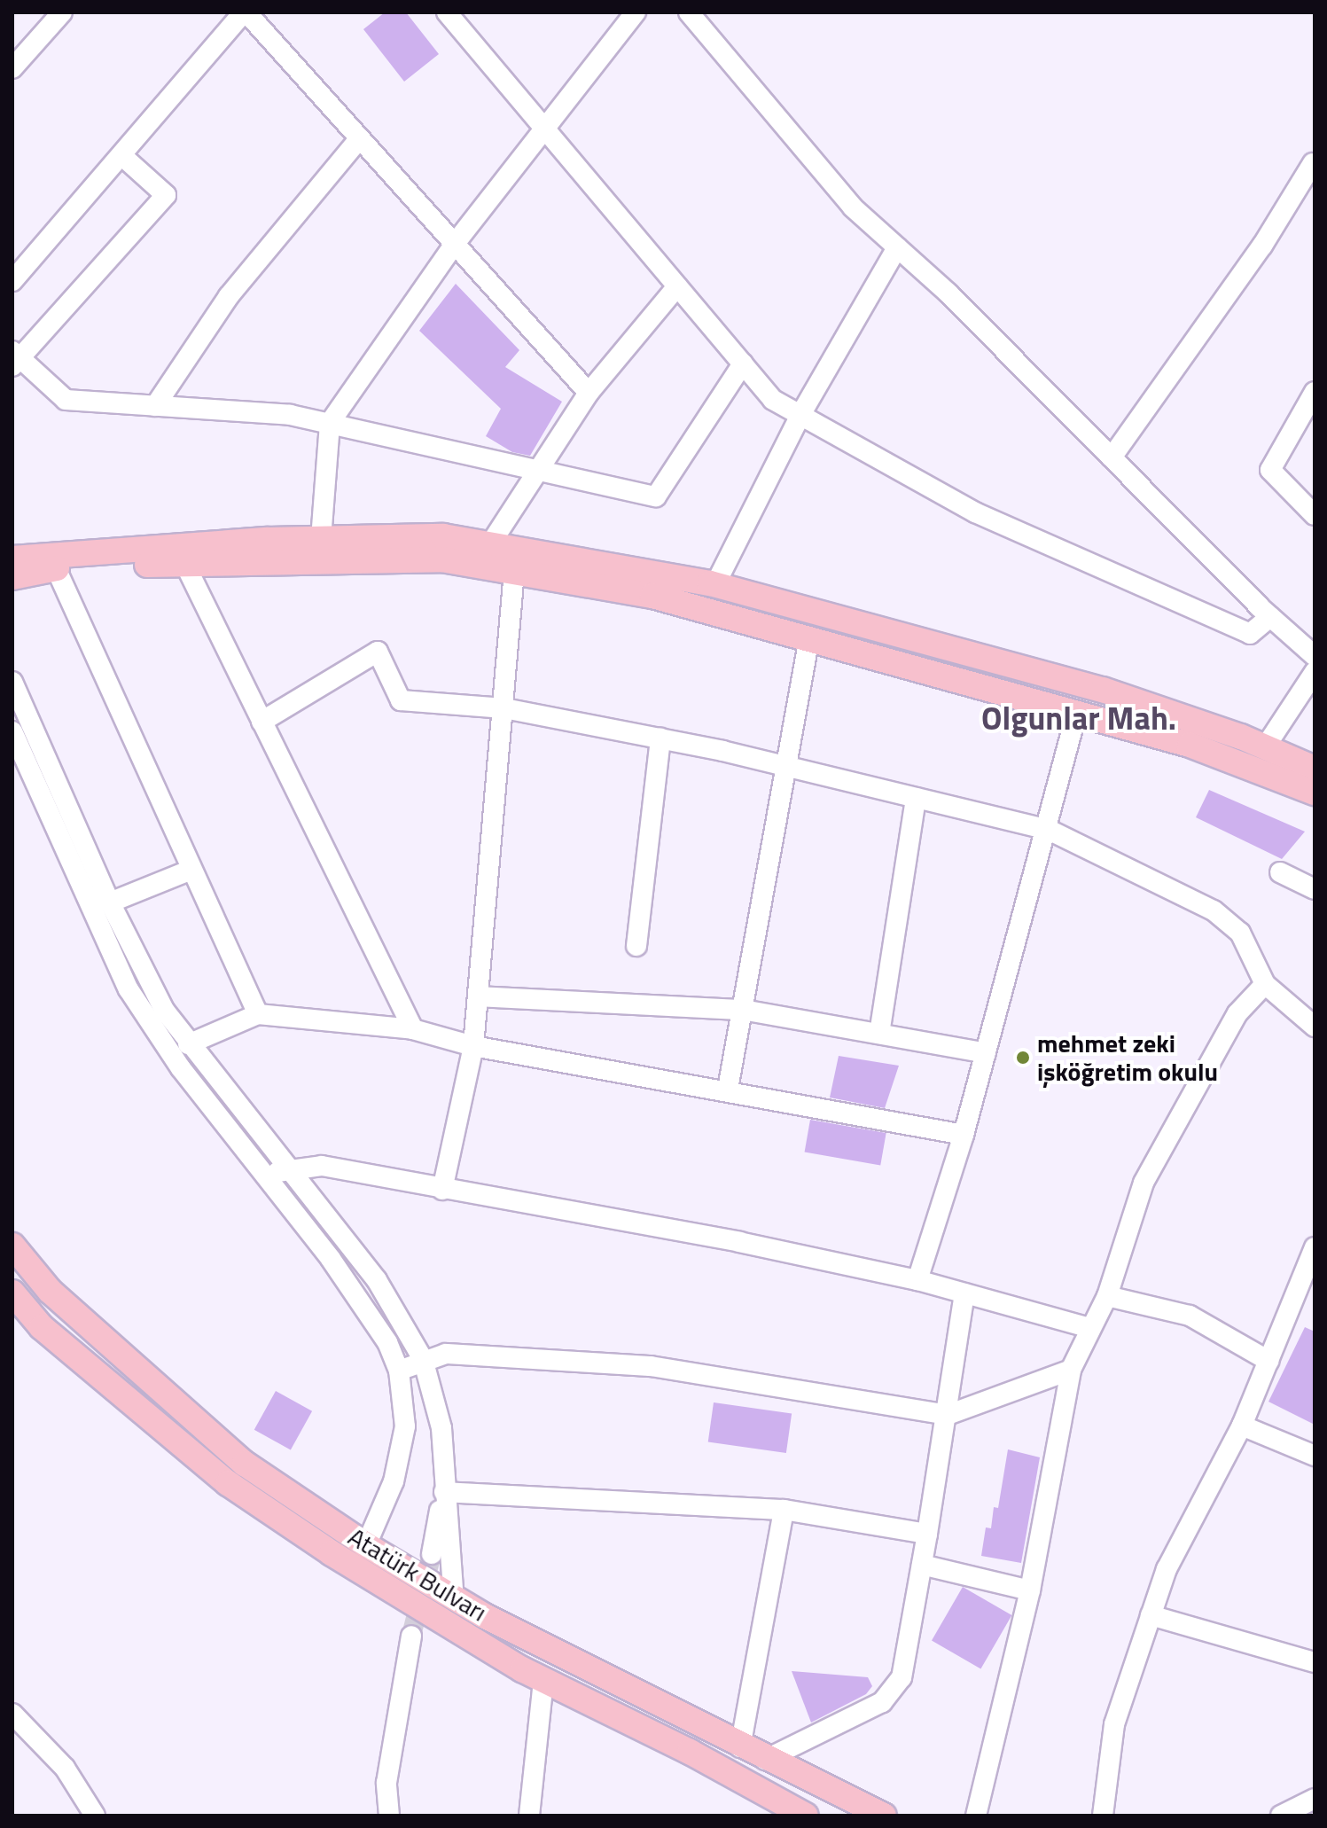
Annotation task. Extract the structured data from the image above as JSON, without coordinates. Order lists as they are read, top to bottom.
{
  "streets": {
    "main road": ["Atatürk Bulvarı"]
  },
  "districts": ["Olgunlar Mah."],
  "places": ["mehmet zeki işköğretim okulu"]
}
